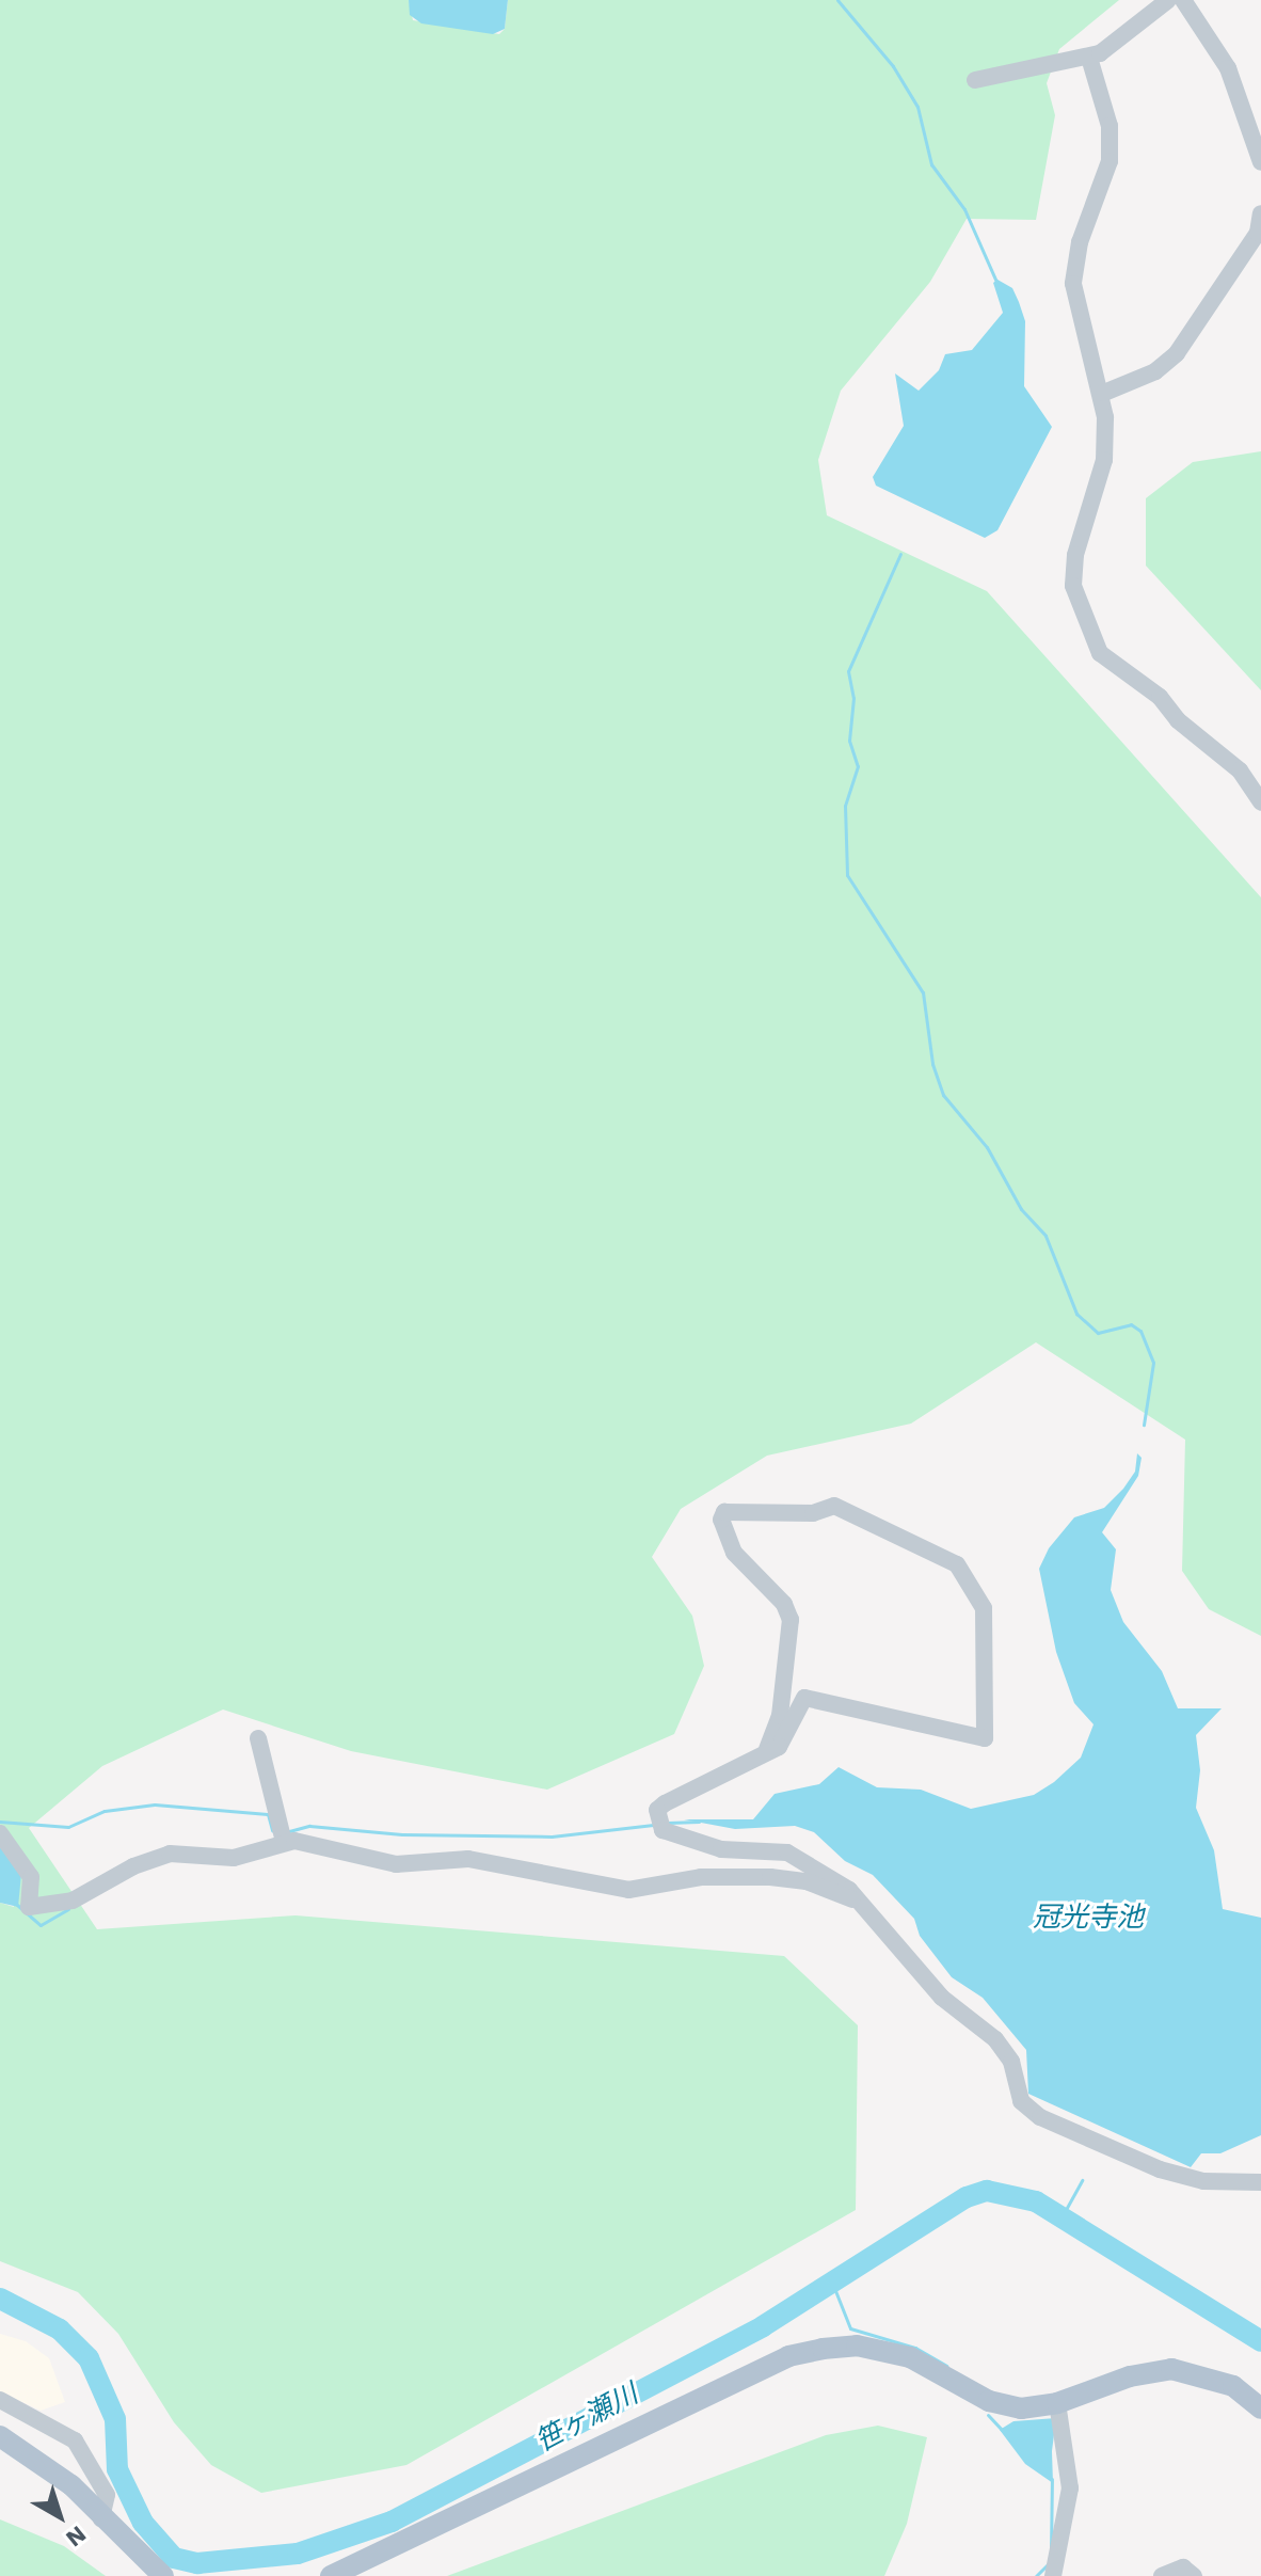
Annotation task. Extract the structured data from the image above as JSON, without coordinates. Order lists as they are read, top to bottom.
{
  "water": ["冠光寺池", "笹ヶ瀬川"],
  "north": "bottom right"
}
